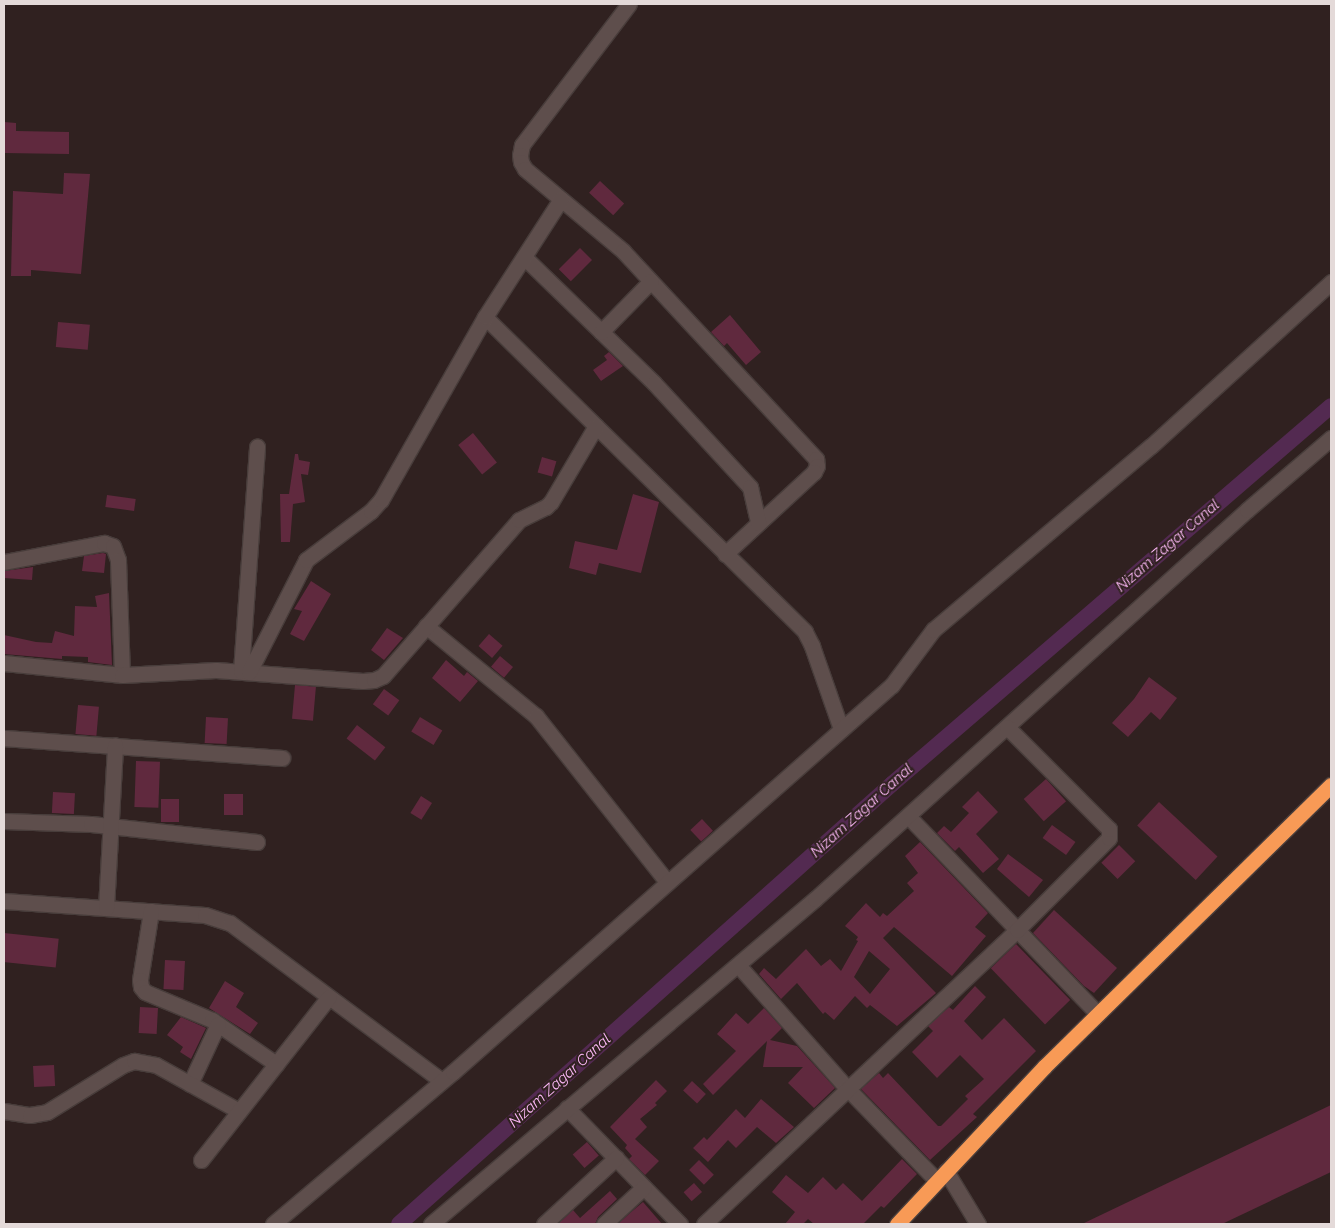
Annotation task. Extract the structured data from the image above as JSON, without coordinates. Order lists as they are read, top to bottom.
{
  "water": ["Nizam Zagar Canal"]
}
